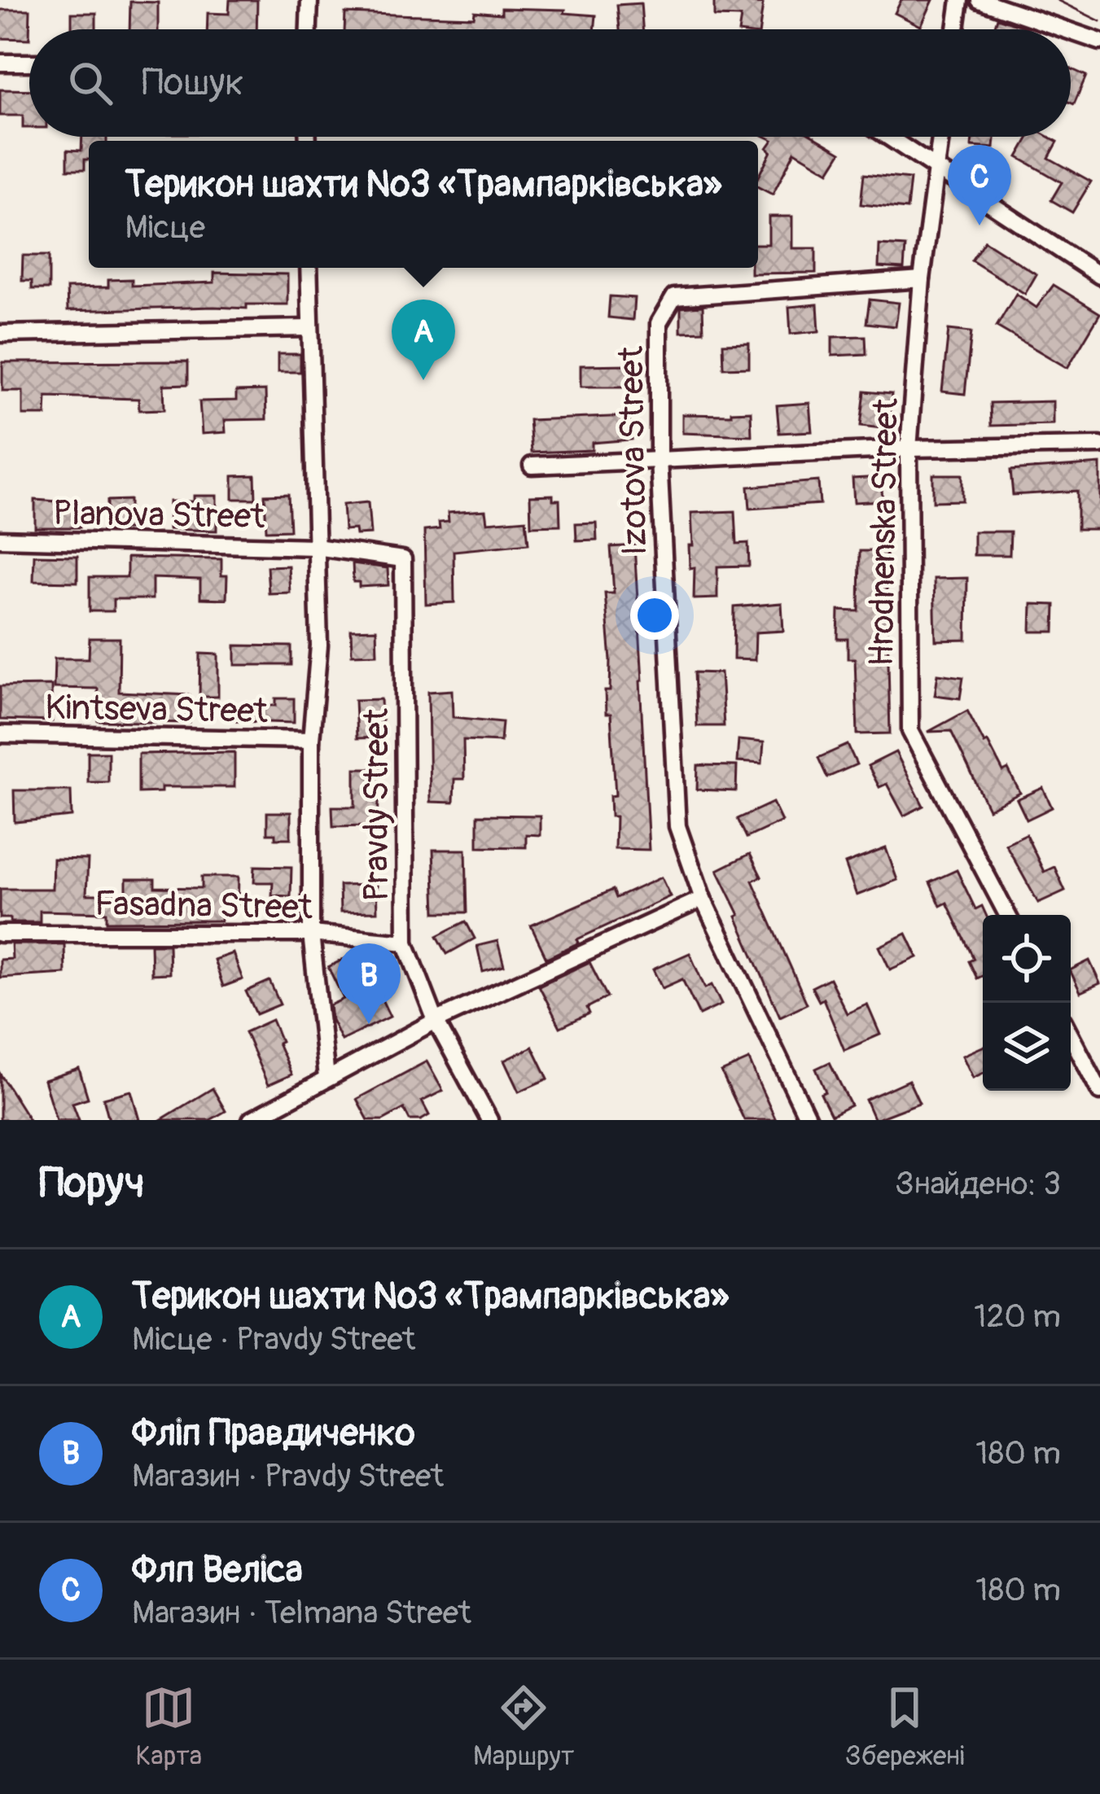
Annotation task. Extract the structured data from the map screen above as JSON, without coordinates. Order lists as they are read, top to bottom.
{
  "streets": {
    "street": [
      "Izotova Street",
      "Planova Street",
      "Hrodnenska Street",
      "Kintseva Street",
      "Pravdy Street",
      "Fasadna Street"
    ]
  },
  "crossings": [
    ["Izotova Street", "Hrodnenska Street"],
    ["Planova Street", "Pravdy Street"],
    ["Kintseva Street", "Pravdy Street"],
    ["Pravdy Street", "Fasadna Street"]
  ],
  "page": {
    "search": "Пошук",
    "popup": ["Терикон шахти №3 «Трампарківська»", "Місце"],
    "pins": ["C", "A", "B"],
    "heading": ["Поруч", "Знайдено: 3"],
    "list": [
      {
        "mark": "A",
        "name": "Терикон шахти №3 «Трампарківська»",
        "note": "Місце · Pravdy Street",
        "value": "120 m"
      },
      {
        "mark": "B",
        "name": "Фліп Правдиченко",
        "note": "Магазин · Pravdy Street",
        "value": "180 m"
      },
      {
        "mark": "C",
        "name": "Флп Веліса",
        "note": "Магазин · Telmana Street",
        "value": "180 m"
      }
    ],
    "nav": ["Карта", "Маршрут", "Збережені"]
  }
}
